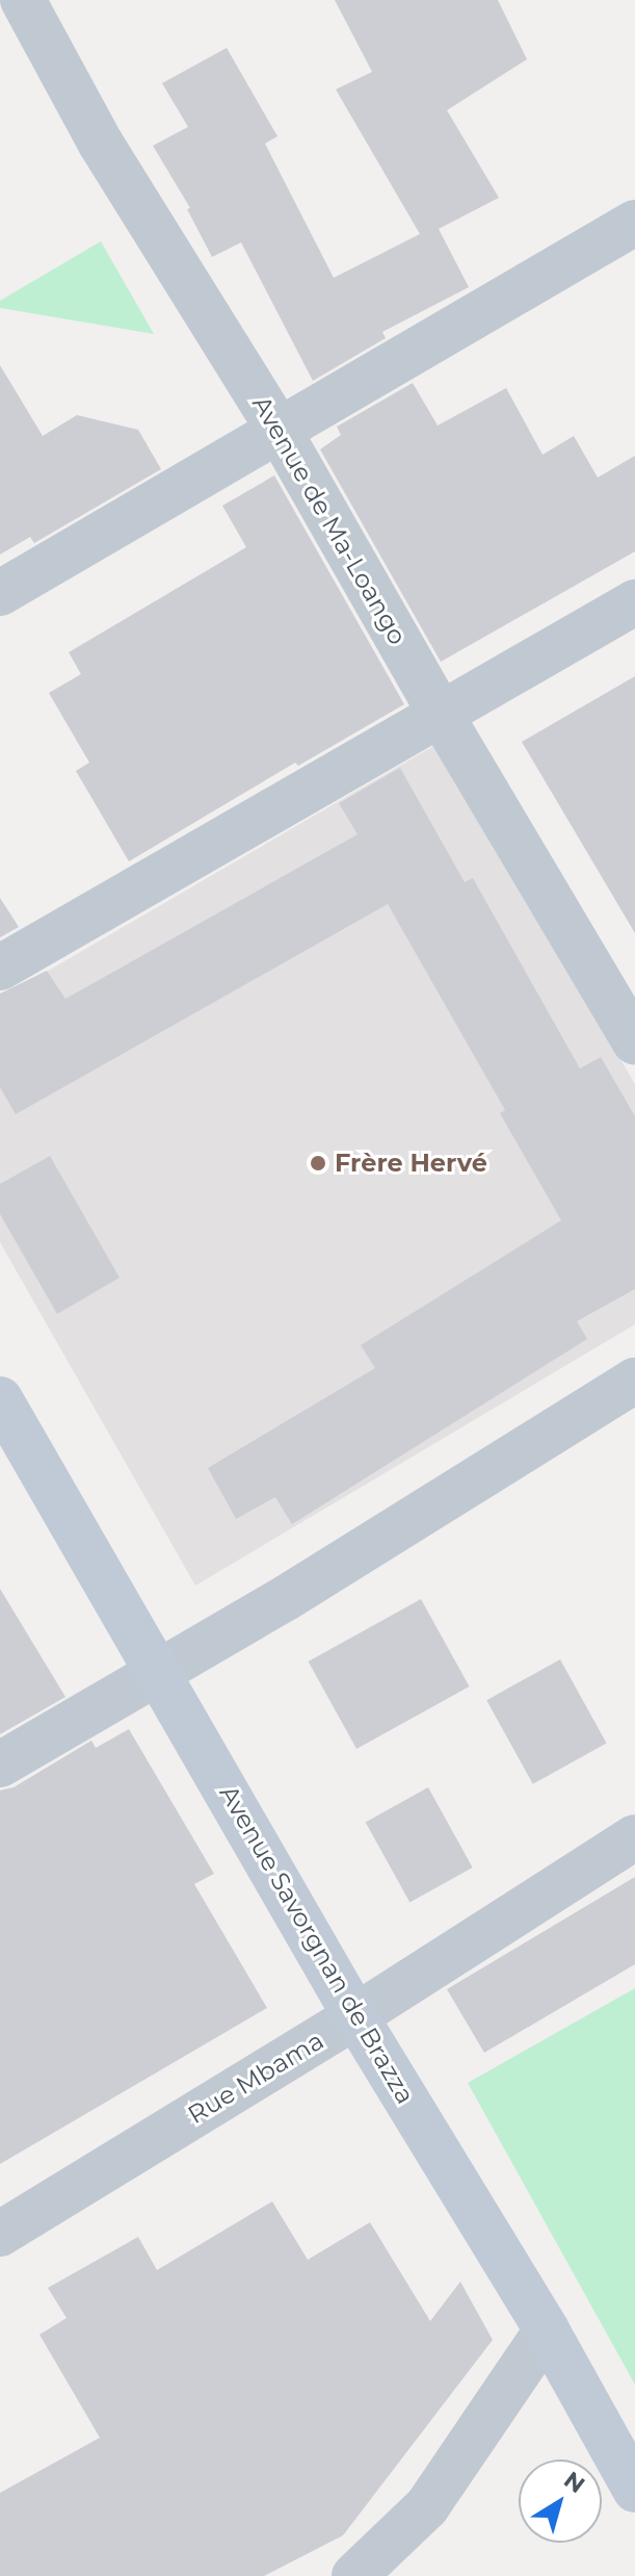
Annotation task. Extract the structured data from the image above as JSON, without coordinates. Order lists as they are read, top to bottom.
{
  "streets": {
    "main road": ["Avenue Savorgnan de Brazza"],
    "street": ["Avenue de Ma-Loango", "Rue Mbama"]
  },
  "crossings": [
    ["Avenue Savorgnan de Brazza", "Rue Mbama"]
  ],
  "places": ["Frère Hervé"],
  "north": "top right"
}
